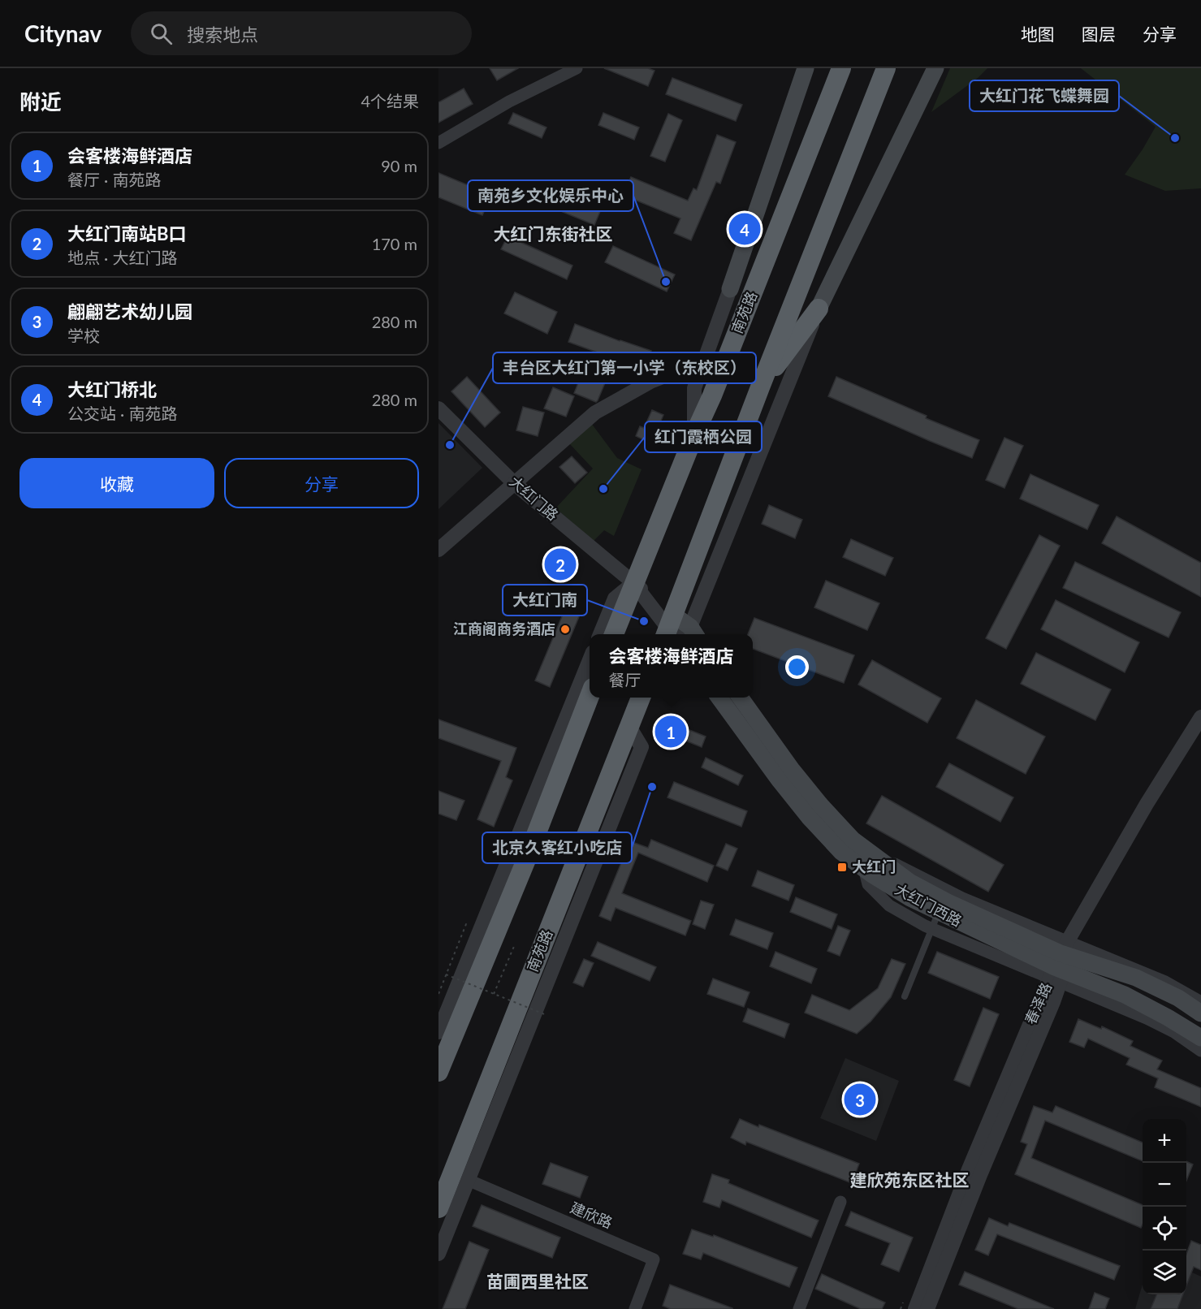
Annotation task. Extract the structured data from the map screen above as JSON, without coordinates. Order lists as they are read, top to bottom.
{
  "streets": {
    "highway": ["南苑路"],
    "main road": ["大红门西路"],
    "street": ["大红门路", "春泽路", "建欣路"]
  },
  "crossings": [
    ["南苑路", "大红门路"],
    ["大红门西路", "春泽路"]
  ],
  "districts": ["大红门东街社区", "建欣苑东区社区", "苗圃西里社区"],
  "places": {
    "other": [
      "大红门花飞蝶舞园",
      "南苑乡文化娱乐中心",
      "丰台区大红门第一小学（东校区）",
      "红门霞栖公园",
      "大红门南",
      "江商阁商务酒店",
      "北京久客红小吃店"
    ],
    "transit": ["大红门"]
  },
  "page": {
    "header": "Citynav",
    "search": "搜索地点",
    "nav": ["地图", "图层", "分享"],
    "heading": ["附近", "4个结果"],
    "list": [
      {
        "mark": "1",
        "name": "会客楼海鲜酒店",
        "note": "餐厅 · 南苑路",
        "value": "90 m"
      },
      {
        "mark": "2",
        "name": "大红门南站B口",
        "note": "地点 · 大红门路",
        "value": "170 m"
      },
      {
        "mark": "3",
        "name": "翩翩艺术幼儿园",
        "note": "学校",
        "value": "280 m"
      },
      {
        "mark": "4",
        "name": "大红门桥北",
        "note": "公交站 · 南苑路",
        "value": "280 m"
      }
    ],
    "pins": [
      "4",
      "2",
      "1",
      "3"
    ],
    "buttons": ["收藏", "分享"],
    "popup": ["会客楼海鲜酒店", "餐厅"],
    "map_buttons": ["+", "−"]
  }
}
